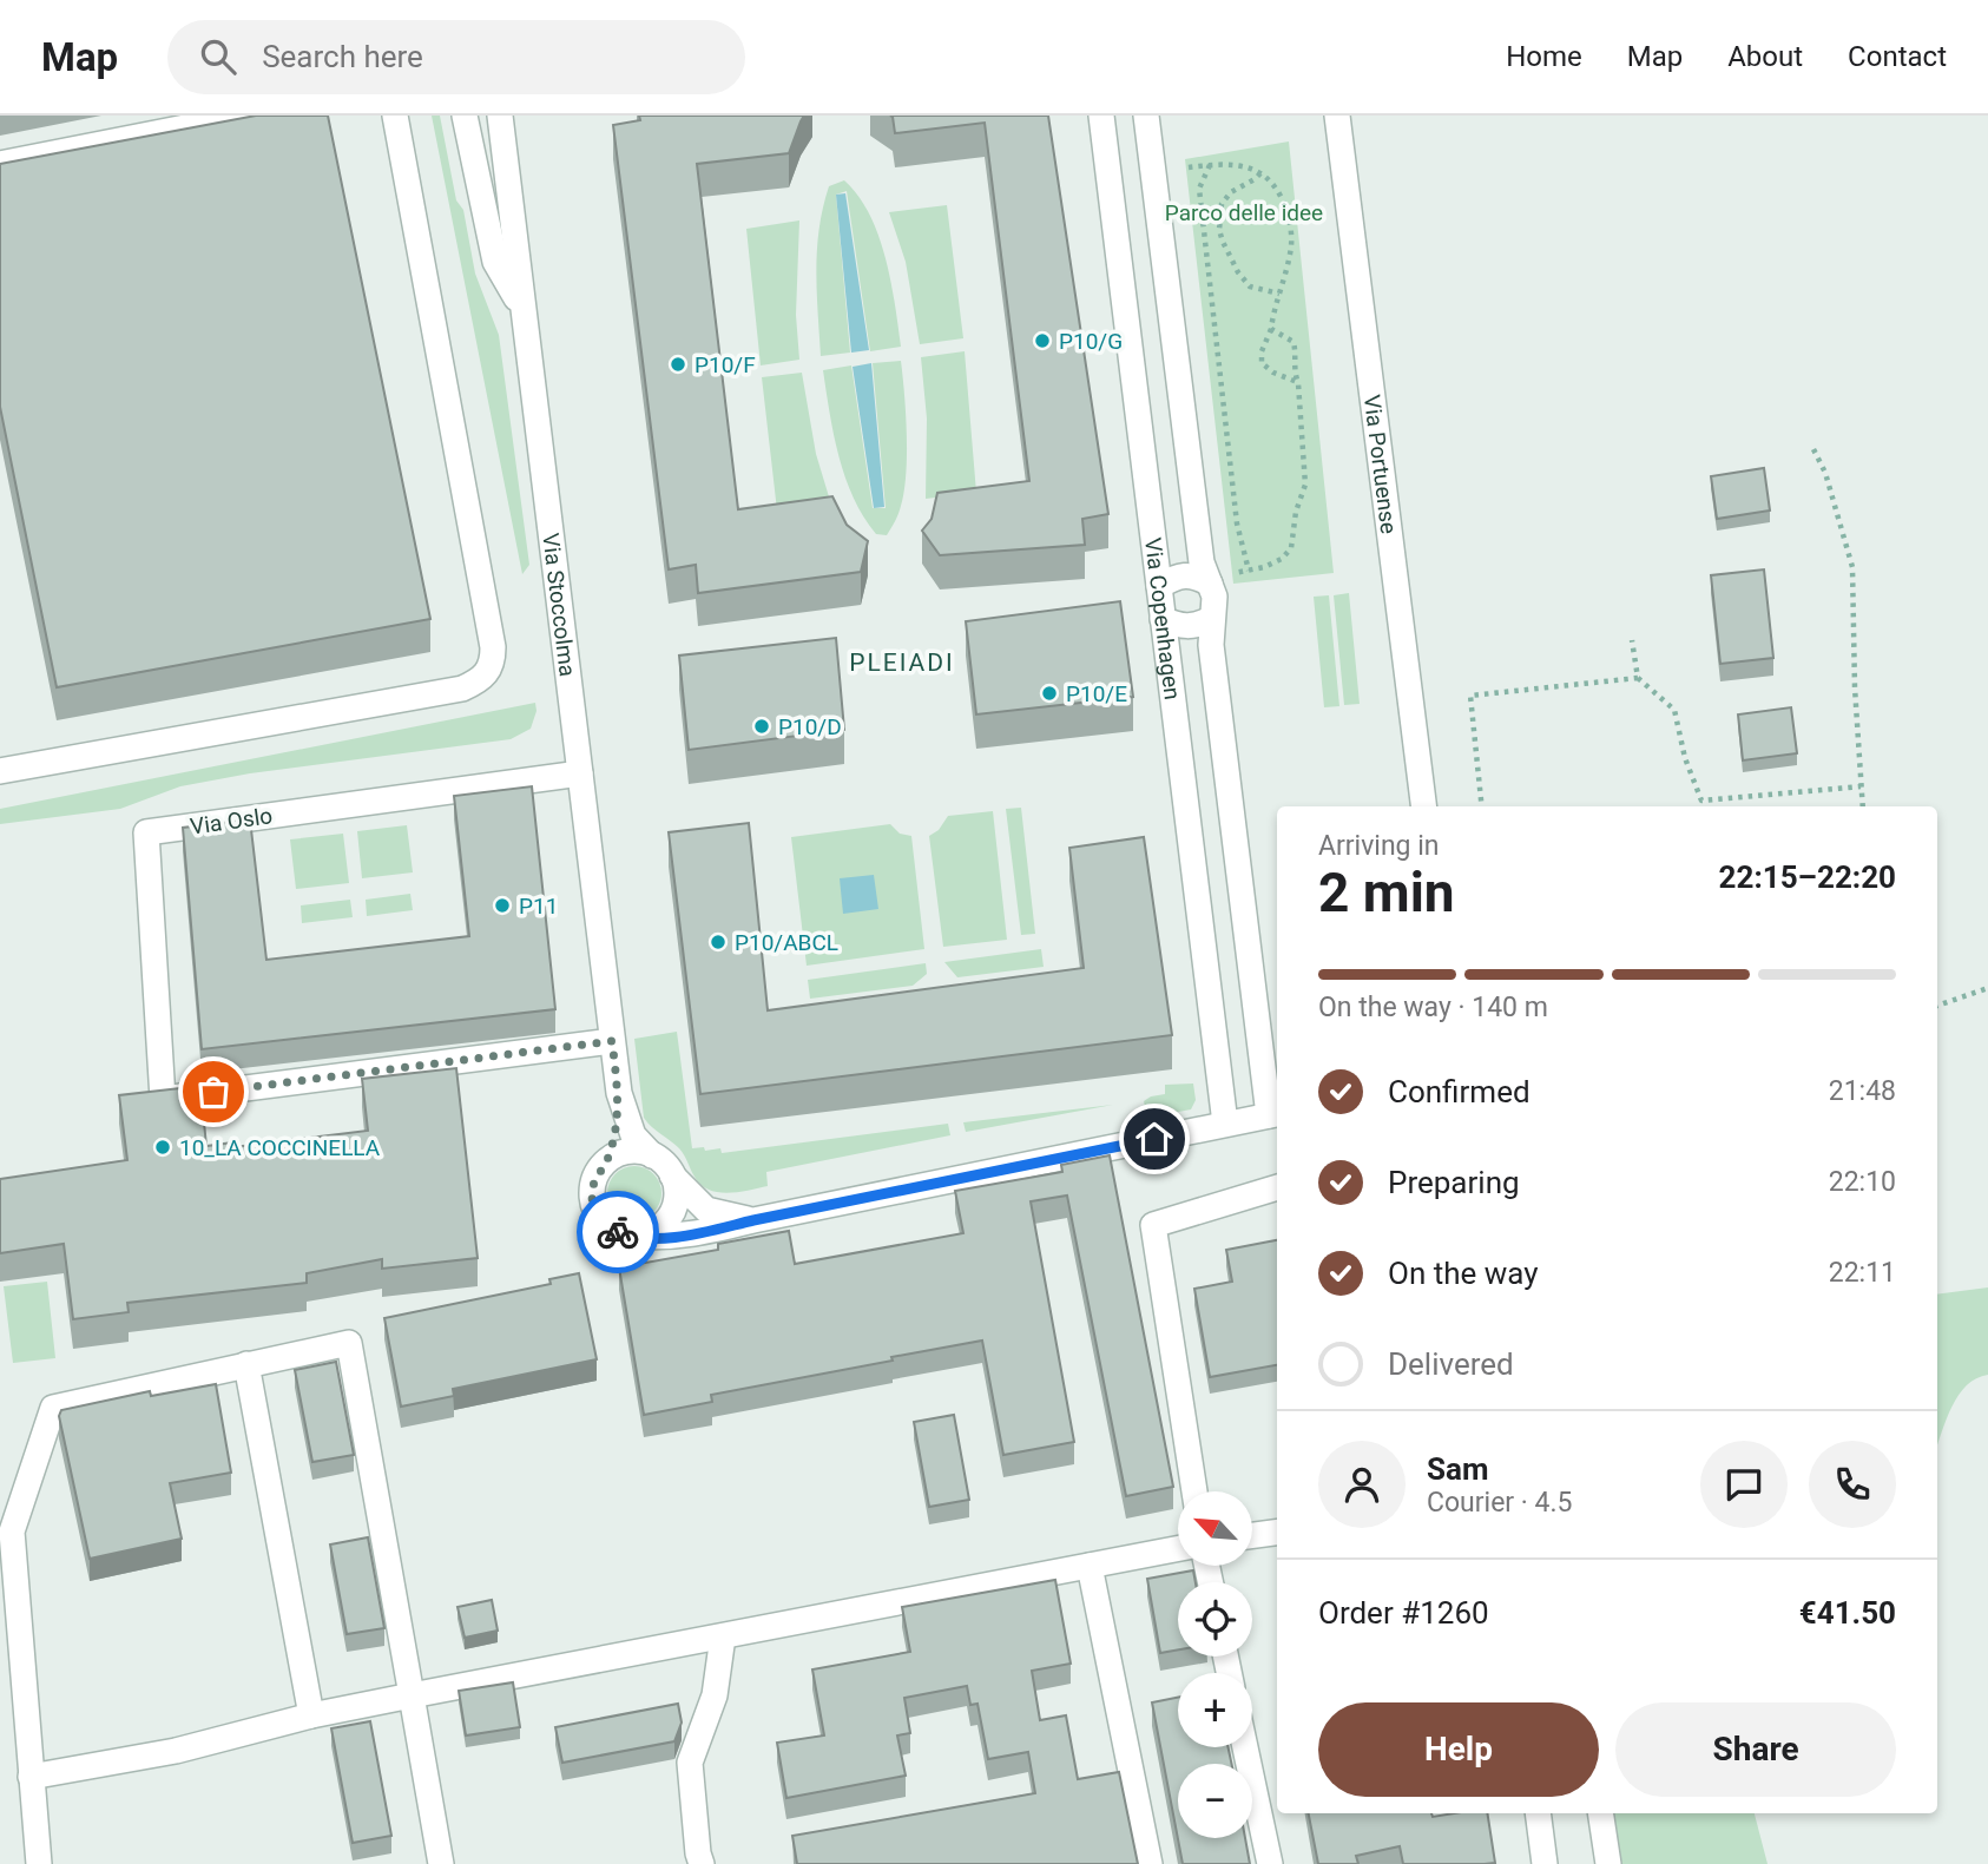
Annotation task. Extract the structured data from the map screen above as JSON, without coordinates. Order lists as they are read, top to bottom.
{
  "streets": {
    "street": [
      "Via Portuense",
      "Via Stoccolma",
      "Via Copenhagen",
      "Via Oslo"
    ]
  },
  "crossings": [
    ["Via Stoccolma", "Via Oslo"]
  ],
  "districts": ["PLEIADI"],
  "parks": ["Parco delle idee"],
  "places": [
    "P10/G",
    "P10/F",
    "P10/E",
    "P10/D",
    "P11",
    "P10/ABCL",
    "10_LA COCCINELLA"
  ],
  "north": "top left",
  "page": {
    "header": "Map",
    "search": "Search here",
    "nav": [
      "Home",
      "Map",
      "About",
      "Contact"
    ],
    "heading": ["2 min", "Arriving in", "22:15–22:20"],
    "panel": [
      "Sam",
      "Courier · 4.5",
      "Order #1260",
      "€41.50"
    ],
    "bar": "On the way · 140 m",
    "list": [
      ["Confirmed", "21:48"],
      ["Preparing", "22:10"],
      ["On the way", "22:11"],
      "Delivered"
    ],
    "map_buttons": ["+", "−"],
    "buttons": ["Help", "Share"]
  }
}
